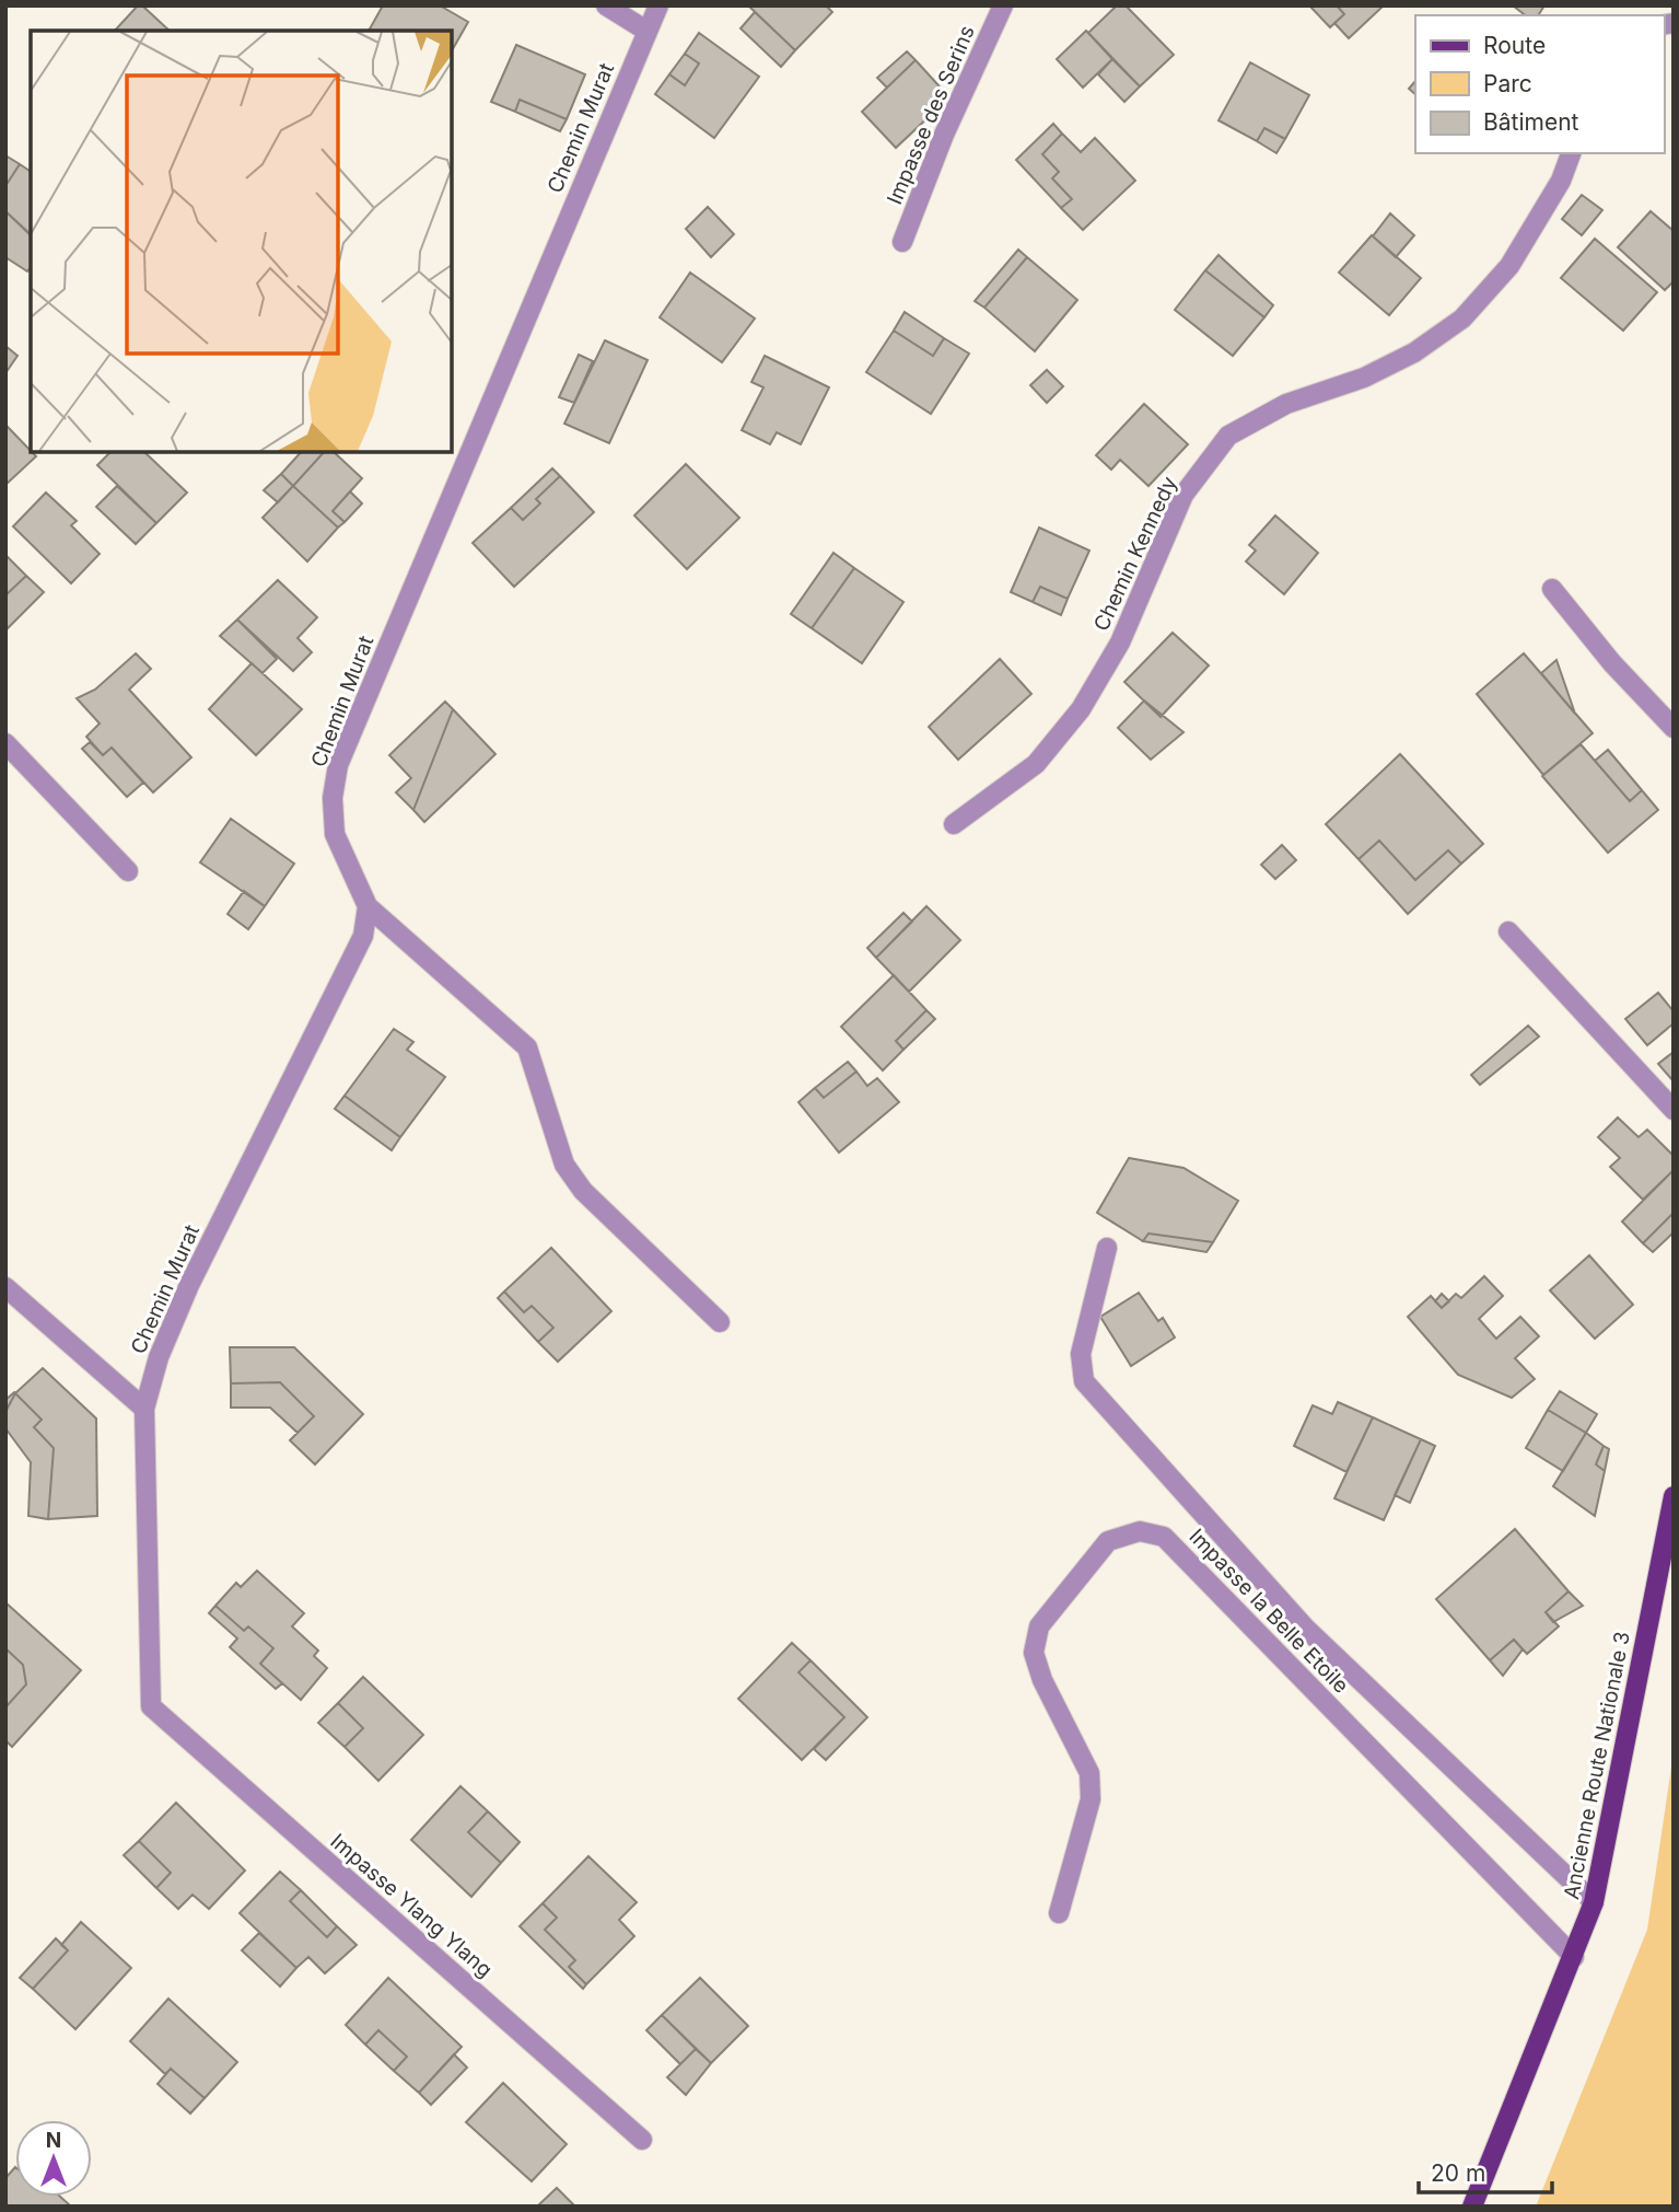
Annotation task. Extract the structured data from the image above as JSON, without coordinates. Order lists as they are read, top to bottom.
{
  "streets": {
    "main road": ["Ancienne Route Nationale 3"],
    "street": [
      "Impasse des Serins",
      "Chemin Murat",
      "Chemin Kennedy",
      "Impasse la Belle Etoile",
      "Impasse Ylang Ylang"
    ]
  },
  "crossings": [
    ["Chemin Murat", "Impasse Ylang Ylang"],
    ["Impasse la Belle Etoile", "Ancienne Route Nationale 3"]
  ],
  "legend": ["Route", "Parc", "Bâtiment"],
  "scale_bar": "20 m",
  "north": "top"
}
